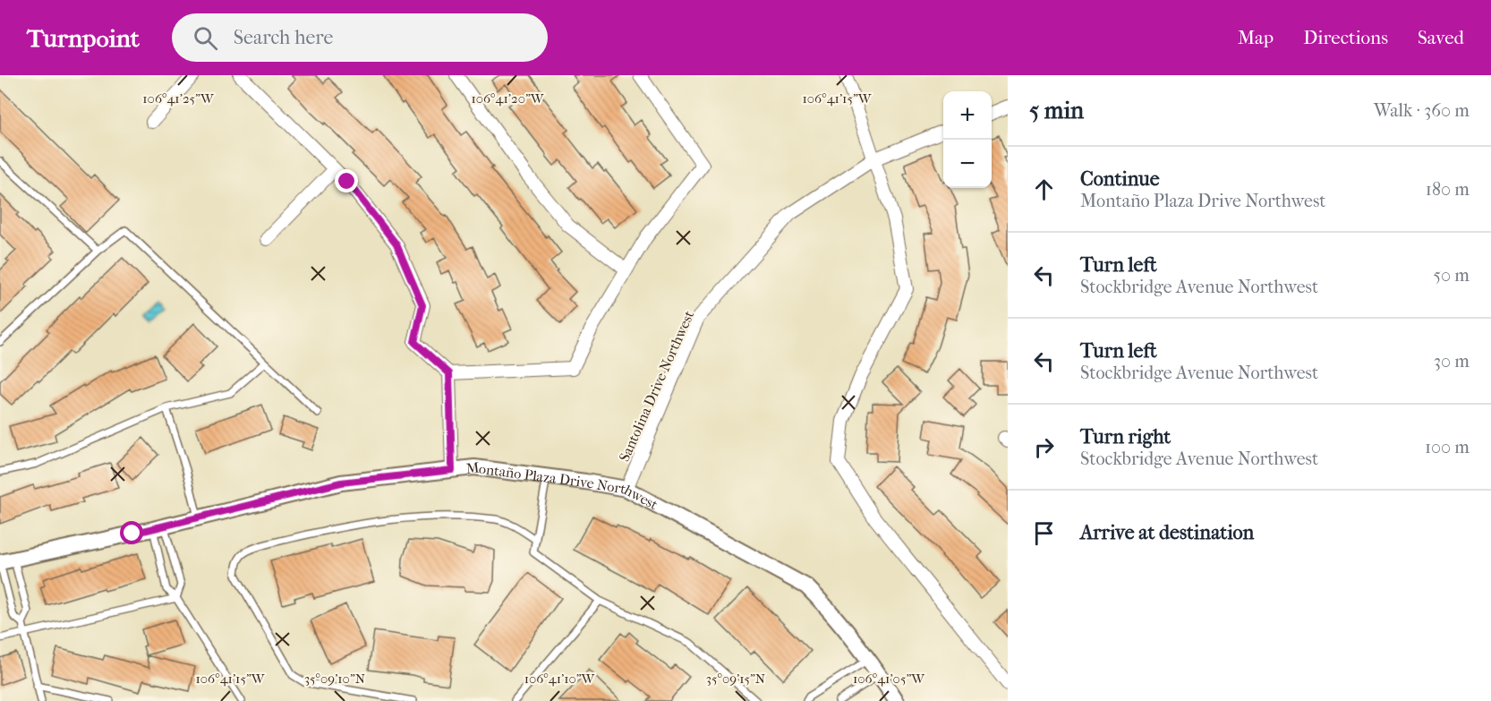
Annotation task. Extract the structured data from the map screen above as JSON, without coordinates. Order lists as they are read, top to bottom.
{
  "streets": {
    "street": ["Santolina Drive Northwest", "Montaño Plaza Drive Northwest"]
  },
  "crossings": [
    ["Santolina Drive Northwest", "Montaño Plaza Drive Northwest"]
  ],
  "page": {
    "header": "Turnpoint",
    "search": "Search here",
    "nav": ["Map", "Directions", "Saved"],
    "heading": ["5 min", "Walk · 360 m"],
    "map_buttons": ["+", "−"],
    "list": [
      ["Continue", "Montaño Plaza Drive Northwest", "180 m"],
      ["Turn left", "Stockbridge Avenue Northwest", "50 m"],
      ["Turn left", "Stockbridge Avenue Northwest", "30 m"],
      ["Turn right", "Stockbridge Avenue Northwest", "100 m"],
      "Arrive at destination"
    ]
  },
  "coordinates": [
    "106°41'25\"W",
    "106°41'20\"W",
    "106°41'15\"W",
    "35°09'10\"N",
    "106°41'10\"W",
    "35°09'15\"N",
    "106°41'05\"W"
  ]
}
